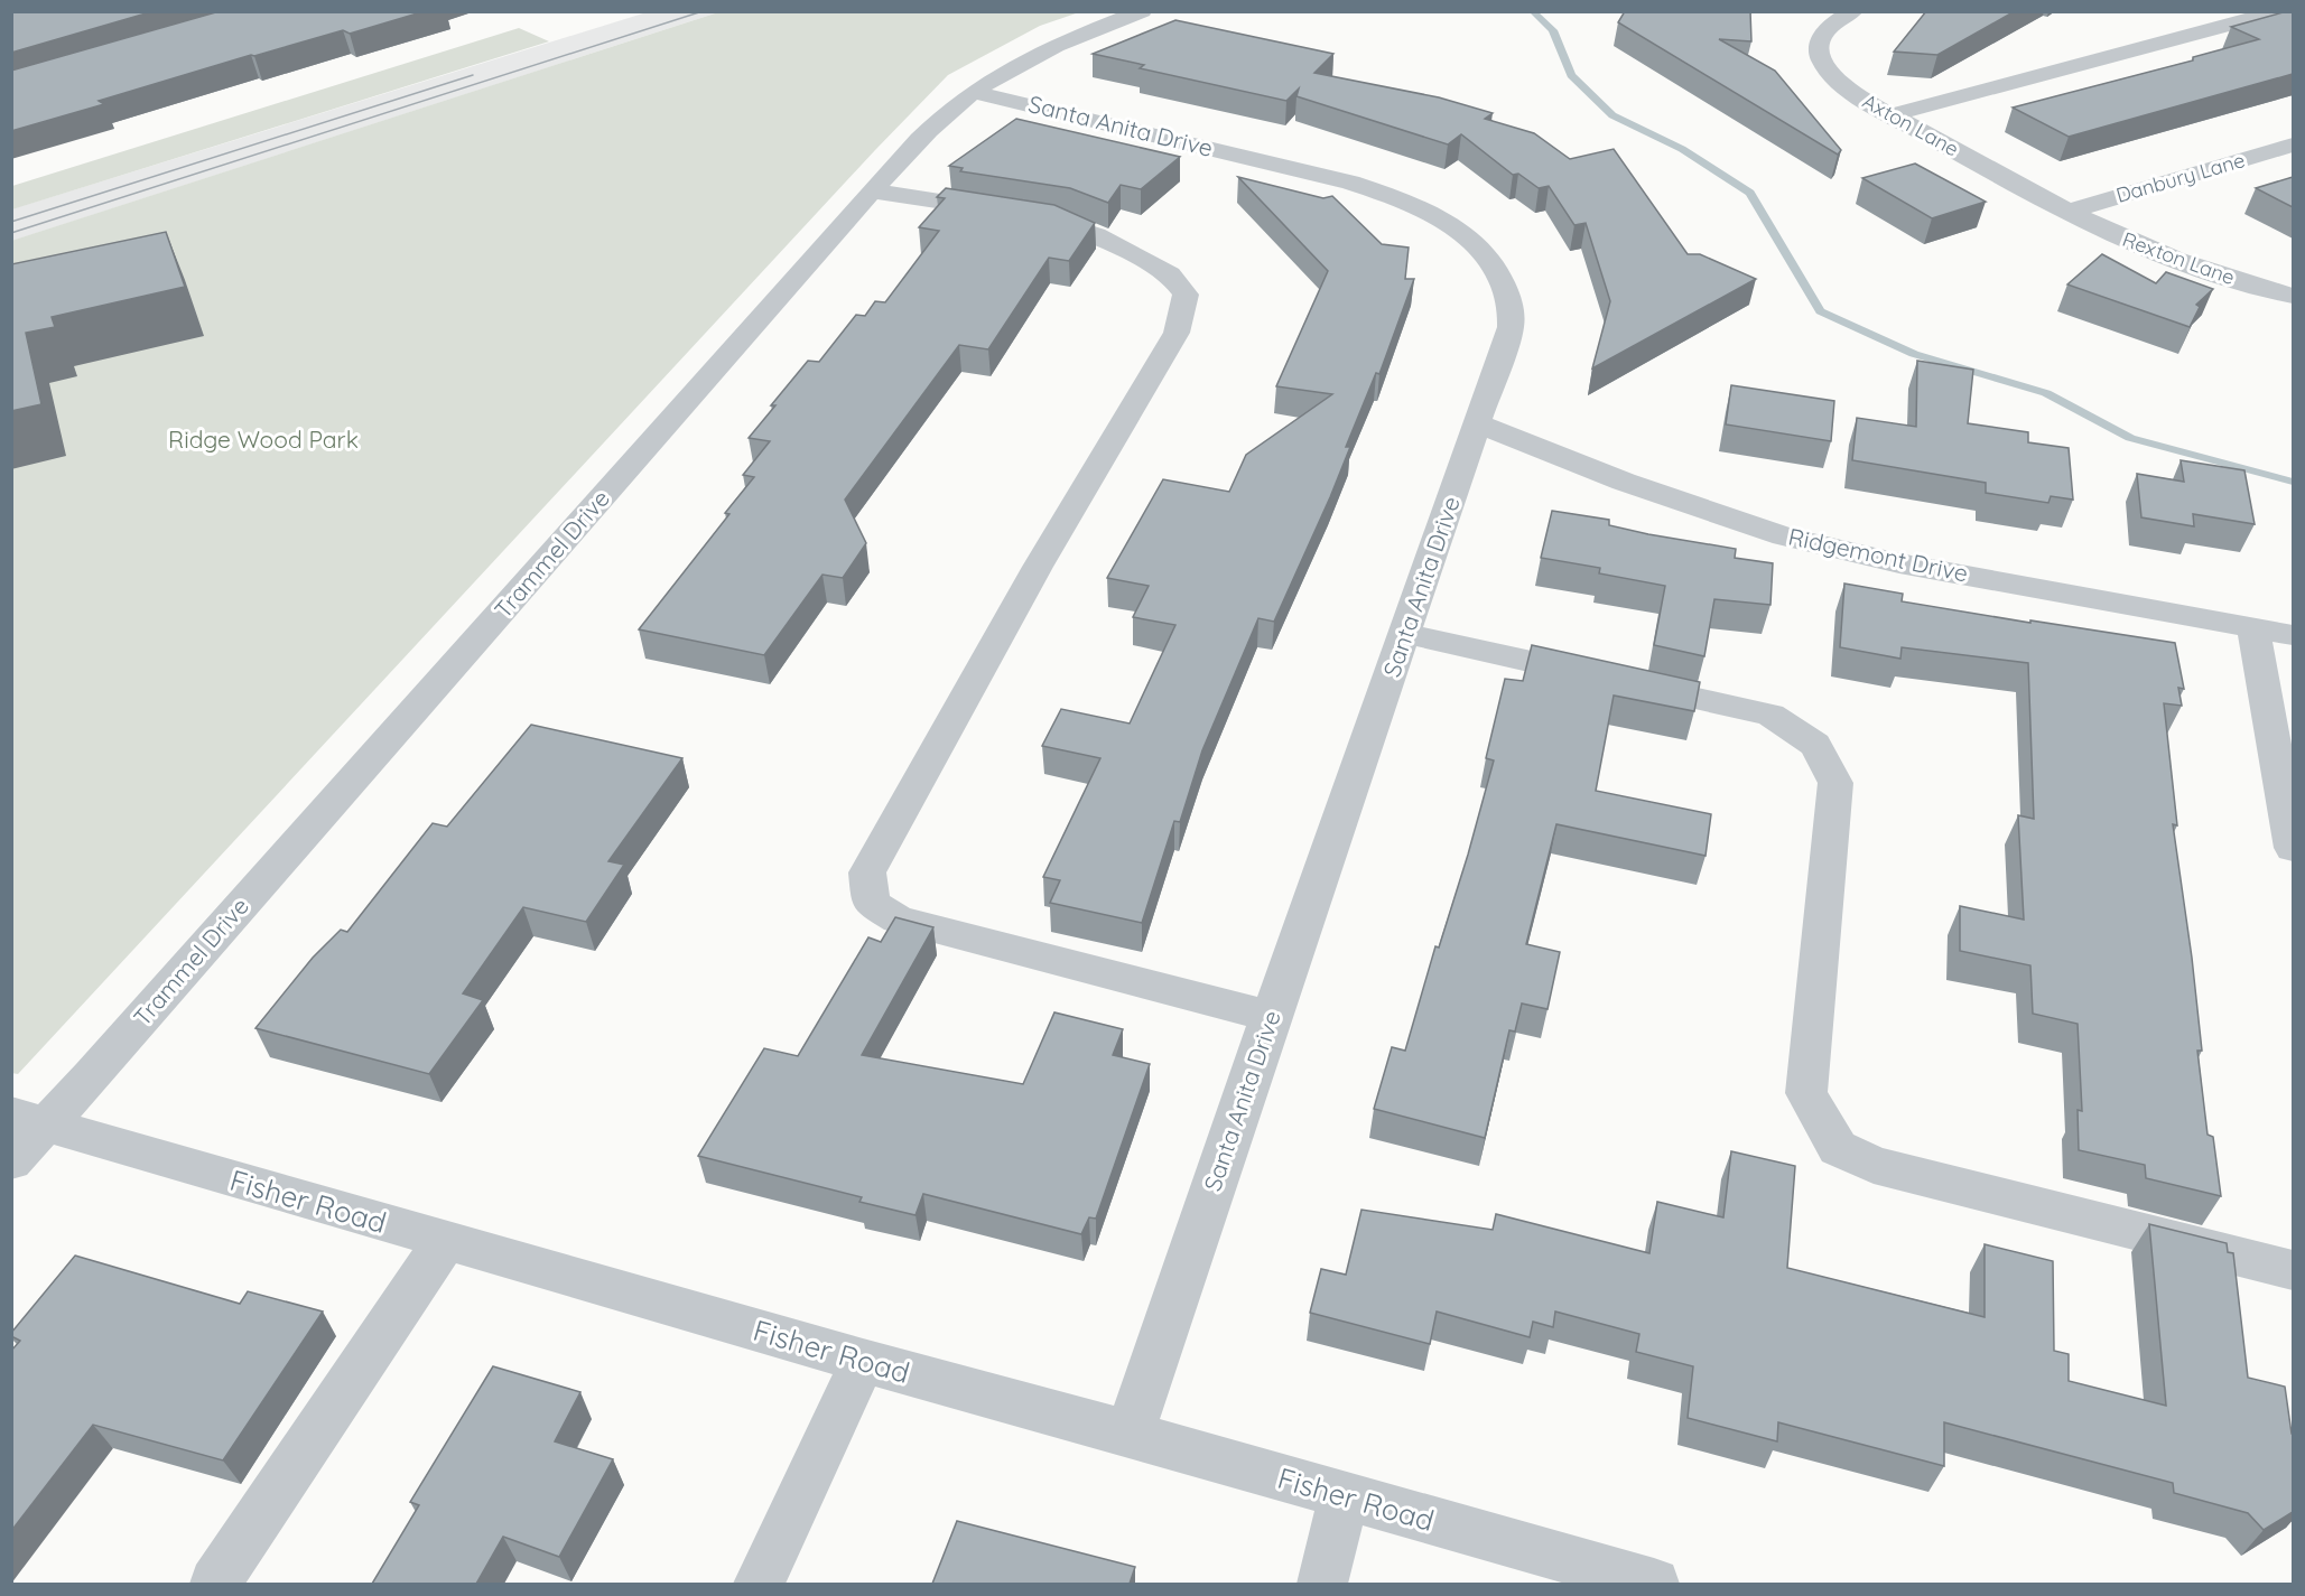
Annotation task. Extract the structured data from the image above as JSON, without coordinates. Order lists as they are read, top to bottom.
{
  "streets": {
    "street": [
      "Axton Lane",
      "Santa Anita Drive",
      "Danbury Lane",
      "Rexton Lane",
      "Trammel Drive",
      "Ridgemont Drive",
      "Fisher Road"
    ]
  },
  "crossings": [
    ["Axton Lane", "Danbury Lane"],
    ["Axton Lane", "Rexton Lane"],
    ["Santa Anita Drive", "Trammel Drive"],
    ["Santa Anita Drive", "Ridgemont Drive"],
    ["Santa Anita Drive", "Fisher Road"],
    ["Danbury Lane", "Rexton Lane"],
    ["Trammel Drive", "Fisher Road"]
  ],
  "parks": ["Ridge Wood Park"]
}
